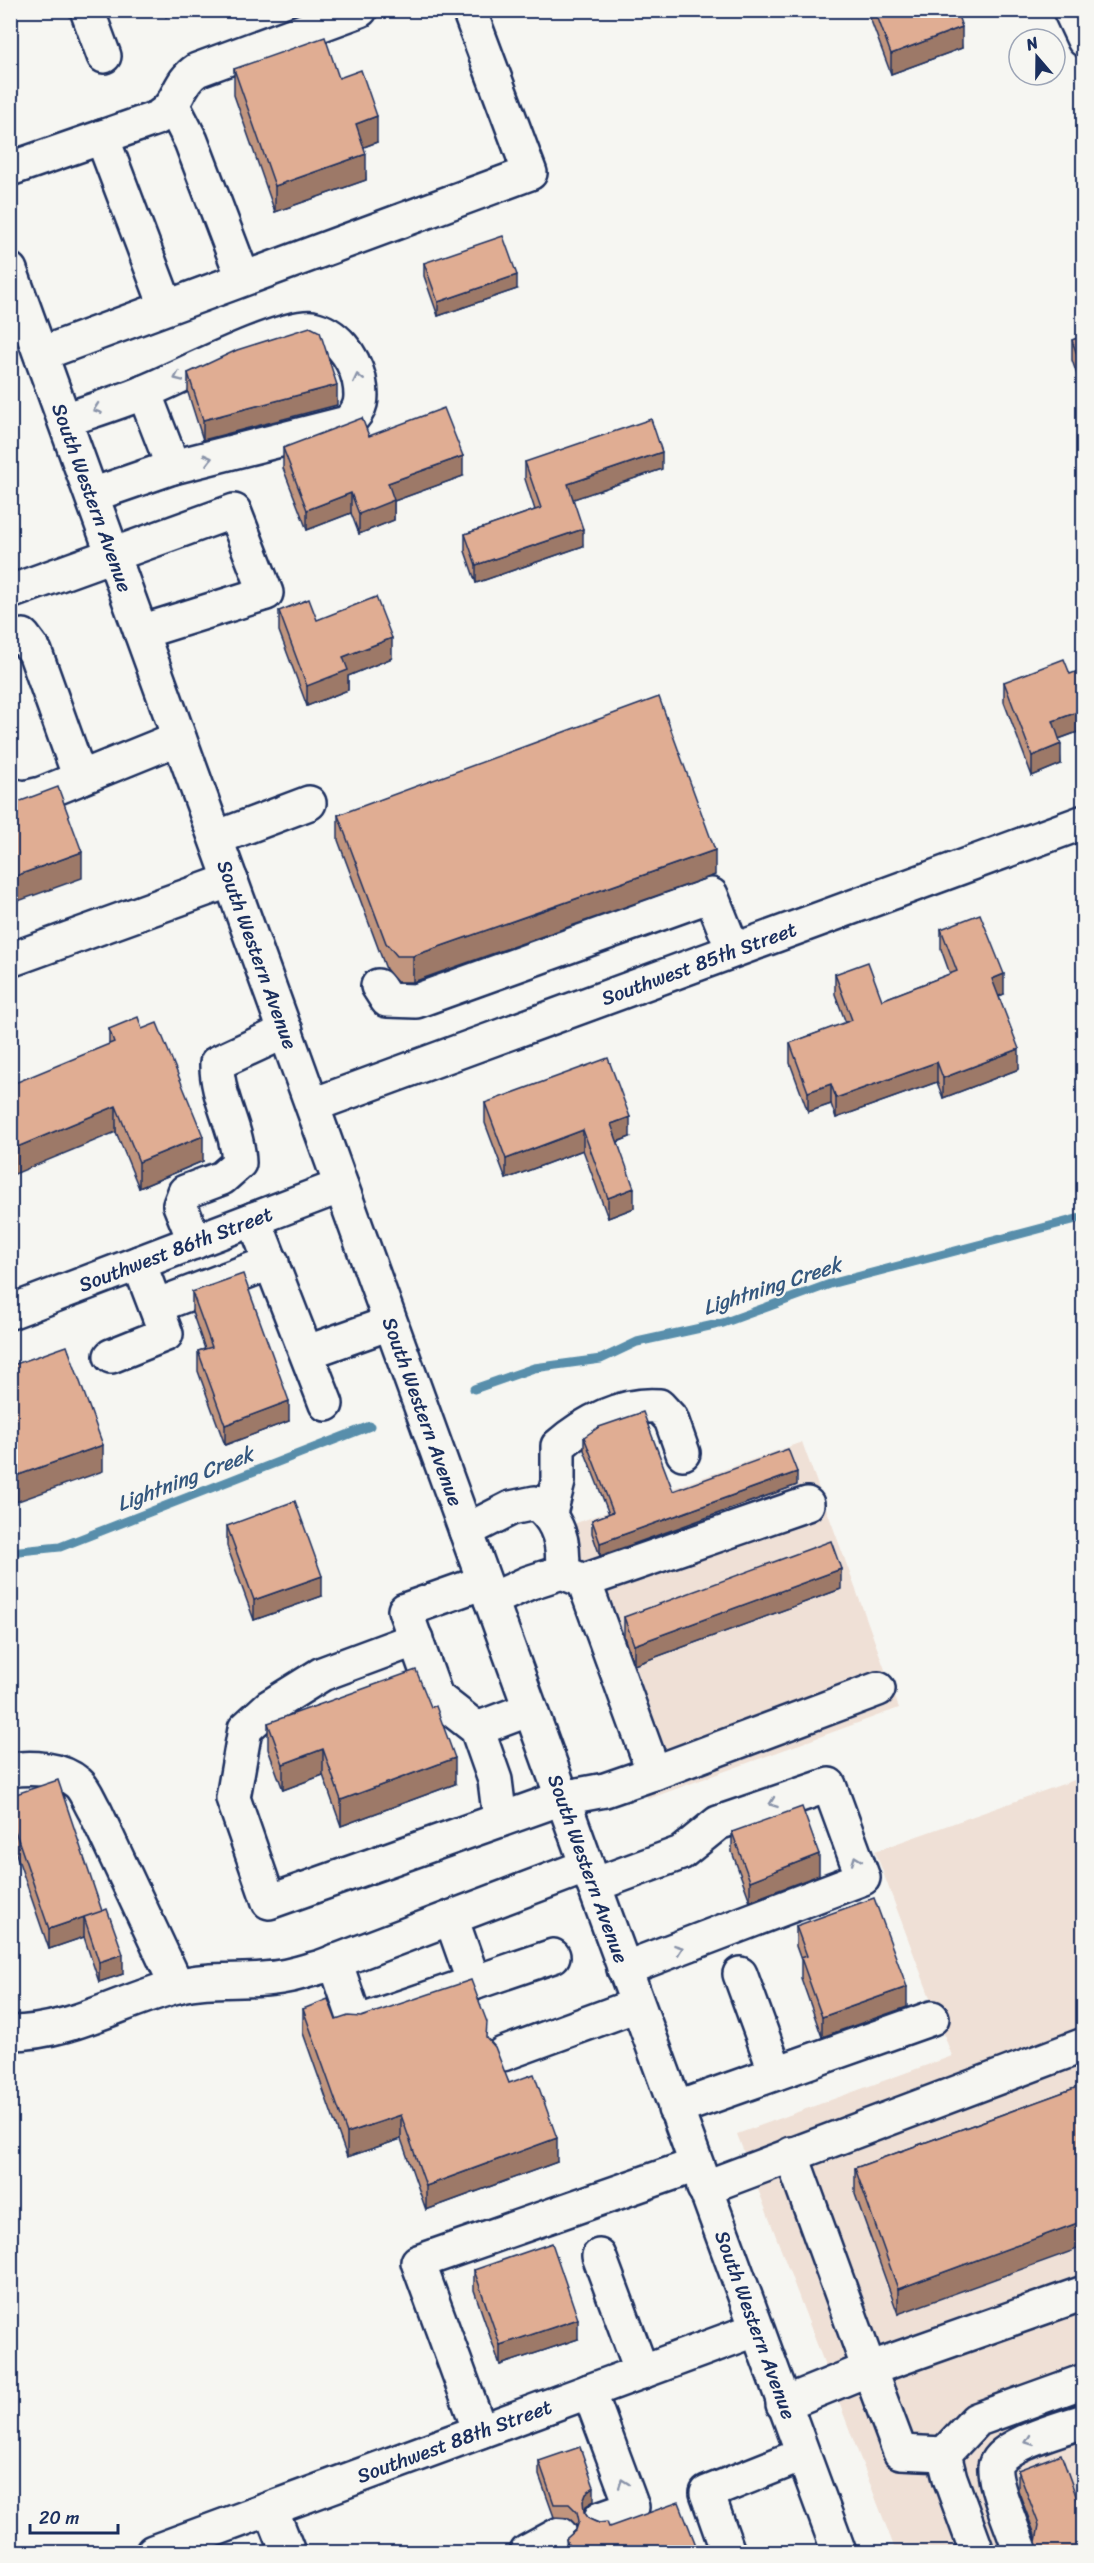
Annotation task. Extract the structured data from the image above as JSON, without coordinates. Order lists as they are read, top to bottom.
{
  "streets": {
    "main road": [
      "South Western Avenue",
      "Southwest 85th Street",
      "Southwest 86th Street",
      "Southwest 88th Street"
    ]
  },
  "crossings": [
    ["South Western Avenue", "Southwest 85th Street"],
    ["South Western Avenue", "Southwest 86th Street"],
    ["South Western Avenue", "Southwest 88th Street"]
  ],
  "water": ["Lightning Creek"],
  "scale_bar": "20 m",
  "north": "top"
}
